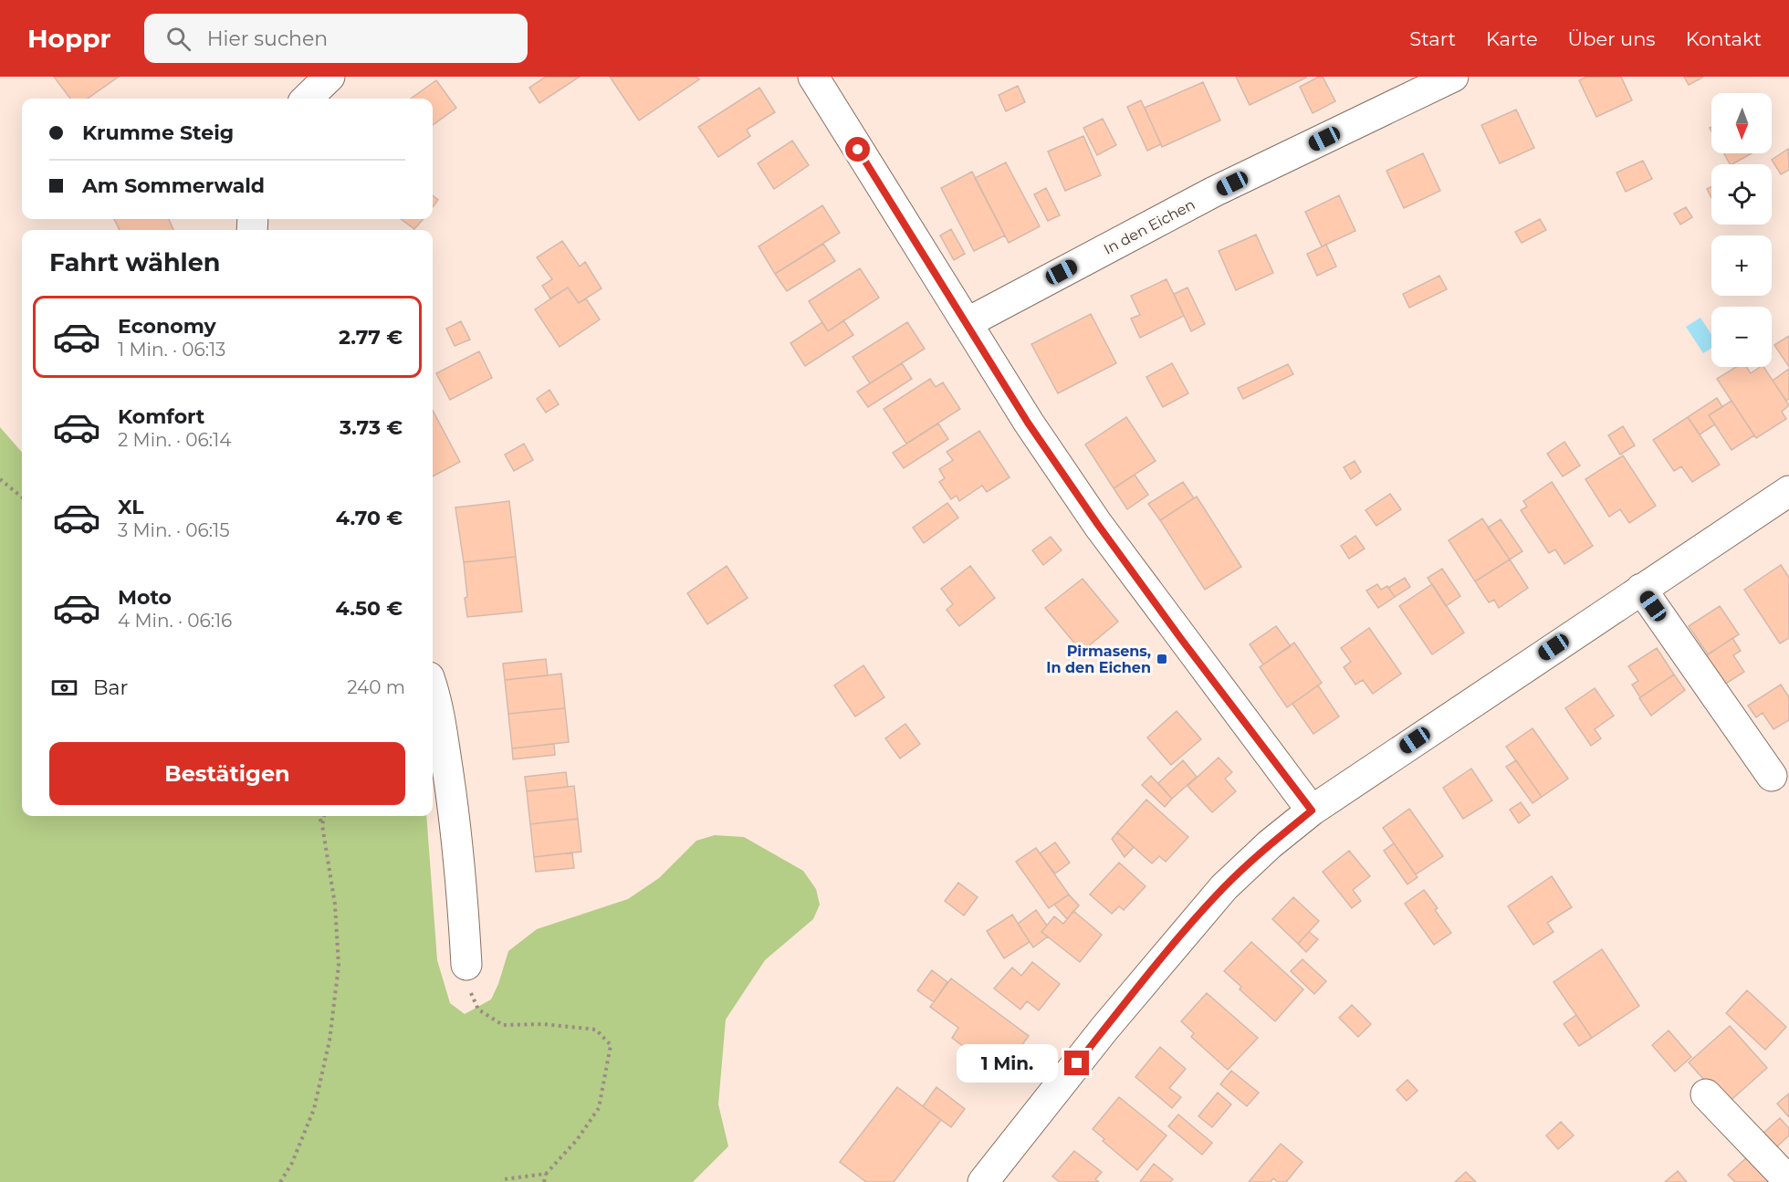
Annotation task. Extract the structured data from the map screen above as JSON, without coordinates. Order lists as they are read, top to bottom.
{
  "streets": {
    "street": ["In den Eichen"]
  },
  "places": {
    "transit": ["Pirmasens, In den Eichen"]
  },
  "north": "bottom",
  "page": {
    "header": "Hoppr",
    "search": "Hier suchen",
    "nav": [
      "Start",
      "Karte",
      "Über uns",
      "Kontakt"
    ],
    "map_buttons": ["+", "−"],
    "banner": ["Krumme Steig", "Am Sommerwald"],
    "heading": "Fahrt wählen",
    "list": [
      {
        "name": "Economy",
        "note": "1 Min. · 06:13",
        "value": "2.77 €"
      },
      {
        "name": "Komfort",
        "note": "2 Min. · 06:14",
        "value": "3.73 €"
      },
      {
        "name": "XL",
        "note": "3 Min. · 06:15",
        "value": "4.70 €"
      },
      {
        "name": "Moto",
        "note": "4 Min. · 06:16",
        "value": "4.50 €"
      }
    ],
    "pay": ["Bar", "240 m"],
    "buttons": "Bestätigen",
    "bubble": "1 Min."
  }
}
